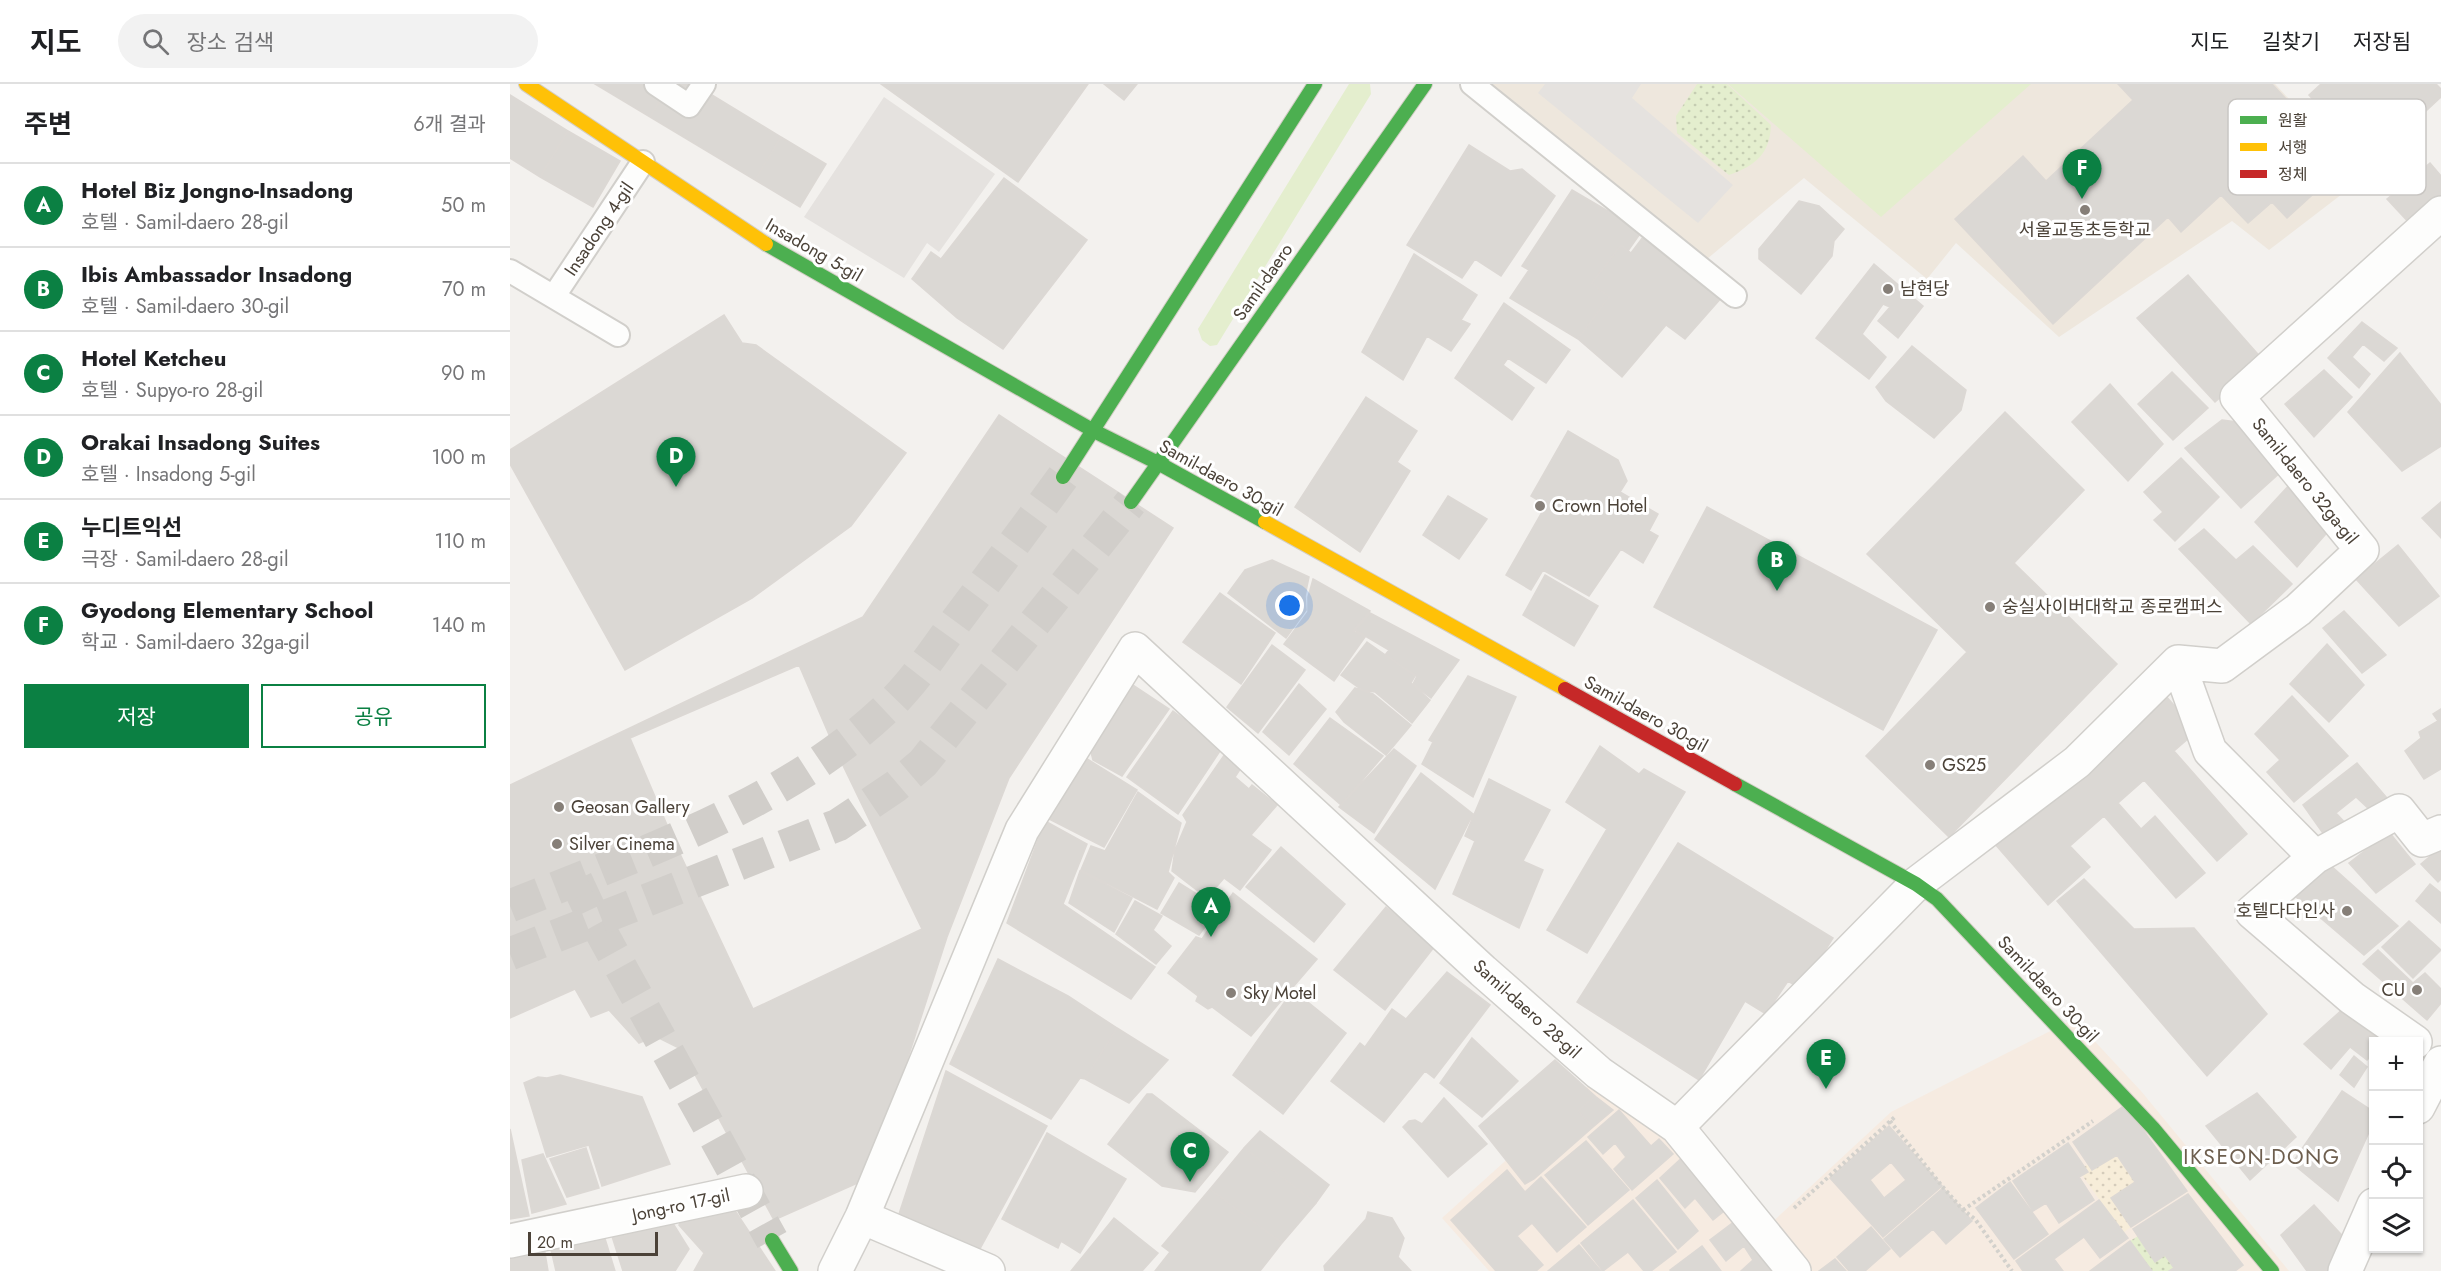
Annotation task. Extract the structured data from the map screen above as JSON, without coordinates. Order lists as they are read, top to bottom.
{
  "streets": {
    "street": [
      "Insadong 5-gil",
      "Samil-daero",
      "Samil-daero 30-gil",
      "Samil-daero 32ga-gil",
      "Samil-daero 28-gil",
      "Jong-ro 17-gil"
    ],
    "lane": ["Insadong 4-gil"]
  },
  "crossings": [
    ["Insadong 4-gil", "Insadong 5-gil"],
    ["Insadong 5-gil", "Samil-daero 30-gil"],
    ["Samil-daero", "Samil-daero 30-gil"]
  ],
  "districts": ["IKSEON-DONG"],
  "places": [
    "서울교동초등학교",
    "남현당",
    "Crown Hotel",
    "숭실사이버대학교 종로캠퍼스",
    "GS25",
    "Geosan Gallery",
    "Silver Cinema",
    "호텔다다인사",
    "CU",
    "Sky Motel"
  ],
  "legend": ["원활", "서행", "정체"],
  "scale_bar": "20 m",
  "page": {
    "header": "지도",
    "search": "장소 검색",
    "nav": ["지도", "길찾기", "저장됨"],
    "heading": ["주변", "6개 결과"],
    "pins": [
      "F",
      "D",
      "B",
      "A",
      "E",
      "C"
    ],
    "list": [
      {
        "mark": "A",
        "name": "Hotel Biz Jongno-Insadong",
        "note": "호텔 · Samil-daero 28-gil",
        "value": "50 m"
      },
      {
        "mark": "B",
        "name": "Ibis Ambassador Insadong",
        "note": "호텔 · Samil-daero 30-gil",
        "value": "70 m"
      },
      {
        "mark": "C",
        "name": "Hotel Ketcheu",
        "note": "호텔 · Supyo-ro 28-gil",
        "value": "90 m"
      },
      {
        "mark": "D",
        "name": "Orakai Insadong Suites",
        "note": "호텔 · Insadong 5-gil",
        "value": "100 m"
      },
      {
        "mark": "E",
        "name": "누디트익선",
        "note": "극장 · Samil-daero 28-gil",
        "value": "110 m"
      },
      {
        "mark": "F",
        "name": "Gyodong Elementary School",
        "note": "학교 · Samil-daero 32ga-gil",
        "value": "140 m"
      }
    ],
    "buttons": ["저장", "공유"],
    "map_buttons": ["+", "−"],
    "scale": "20 m"
  }
}
